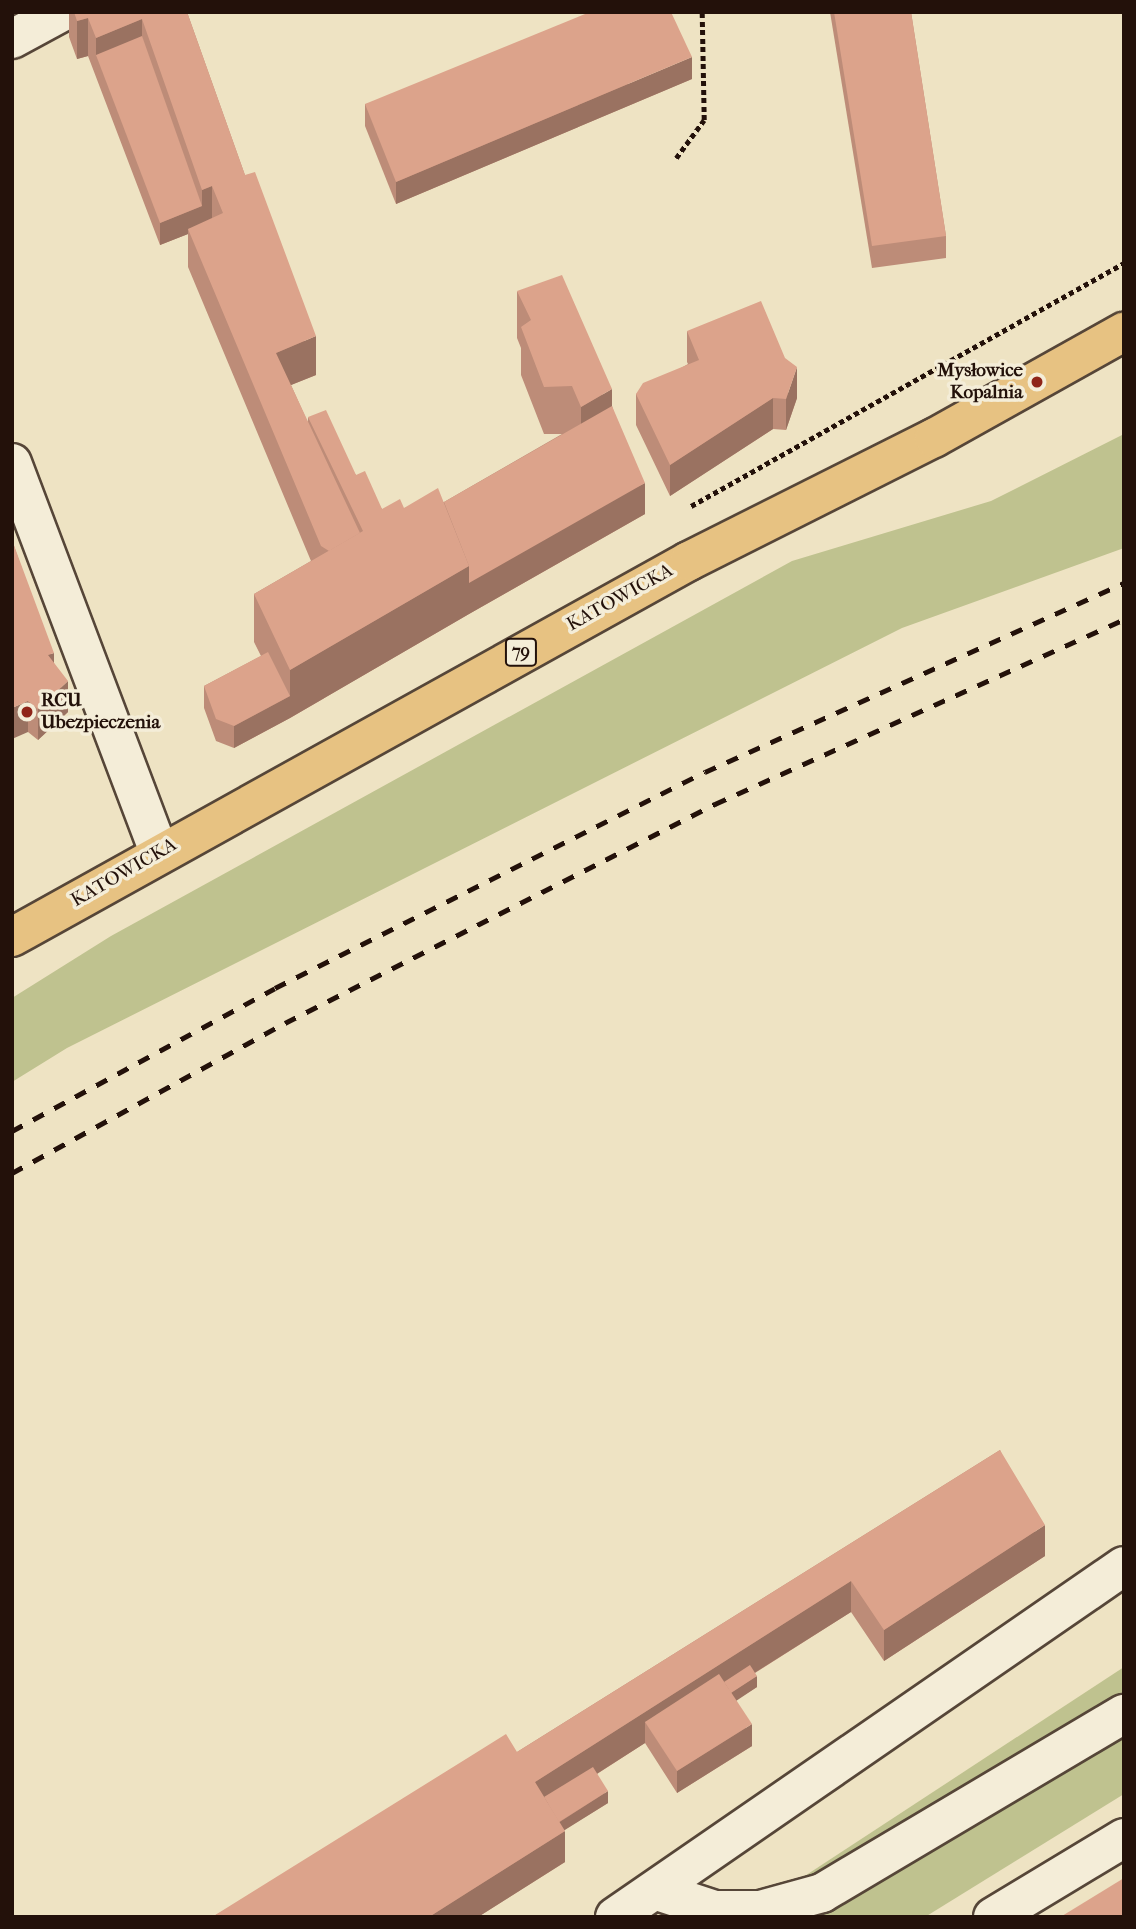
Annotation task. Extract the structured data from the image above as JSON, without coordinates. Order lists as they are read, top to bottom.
{
  "streets": {
    "main road": ["KATOWICKA", "79"]
  },
  "places": ["Mysłowice Kopalnia", "RCU Ubezpieczenia"]
}
